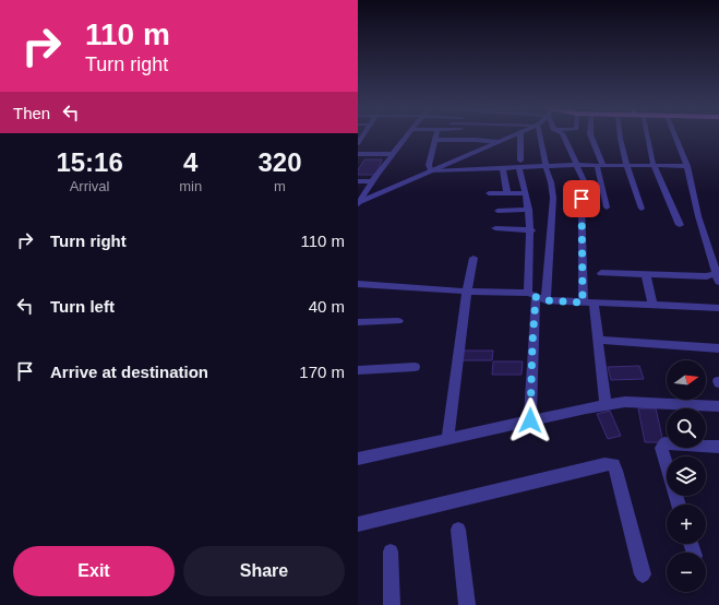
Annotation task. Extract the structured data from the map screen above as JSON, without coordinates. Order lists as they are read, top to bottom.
{
  "north": "right",
  "page": {
    "turn": ["110 m", "Turn right"],
    "then": "Then",
    "eta": [
      "15:16",
      "Arrival",
      "4",
      "min",
      "320",
      "m"
    ],
    "list": [
      {
        "name": "Turn right",
        "value": "110 m"
      },
      {
        "name": "Turn left",
        "value": "40 m"
      },
      {
        "name": "Arrive at destination",
        "value": "170 m"
      }
    ],
    "map_buttons": ["+", "−"],
    "buttons": ["Exit", "Share"]
  }
}
